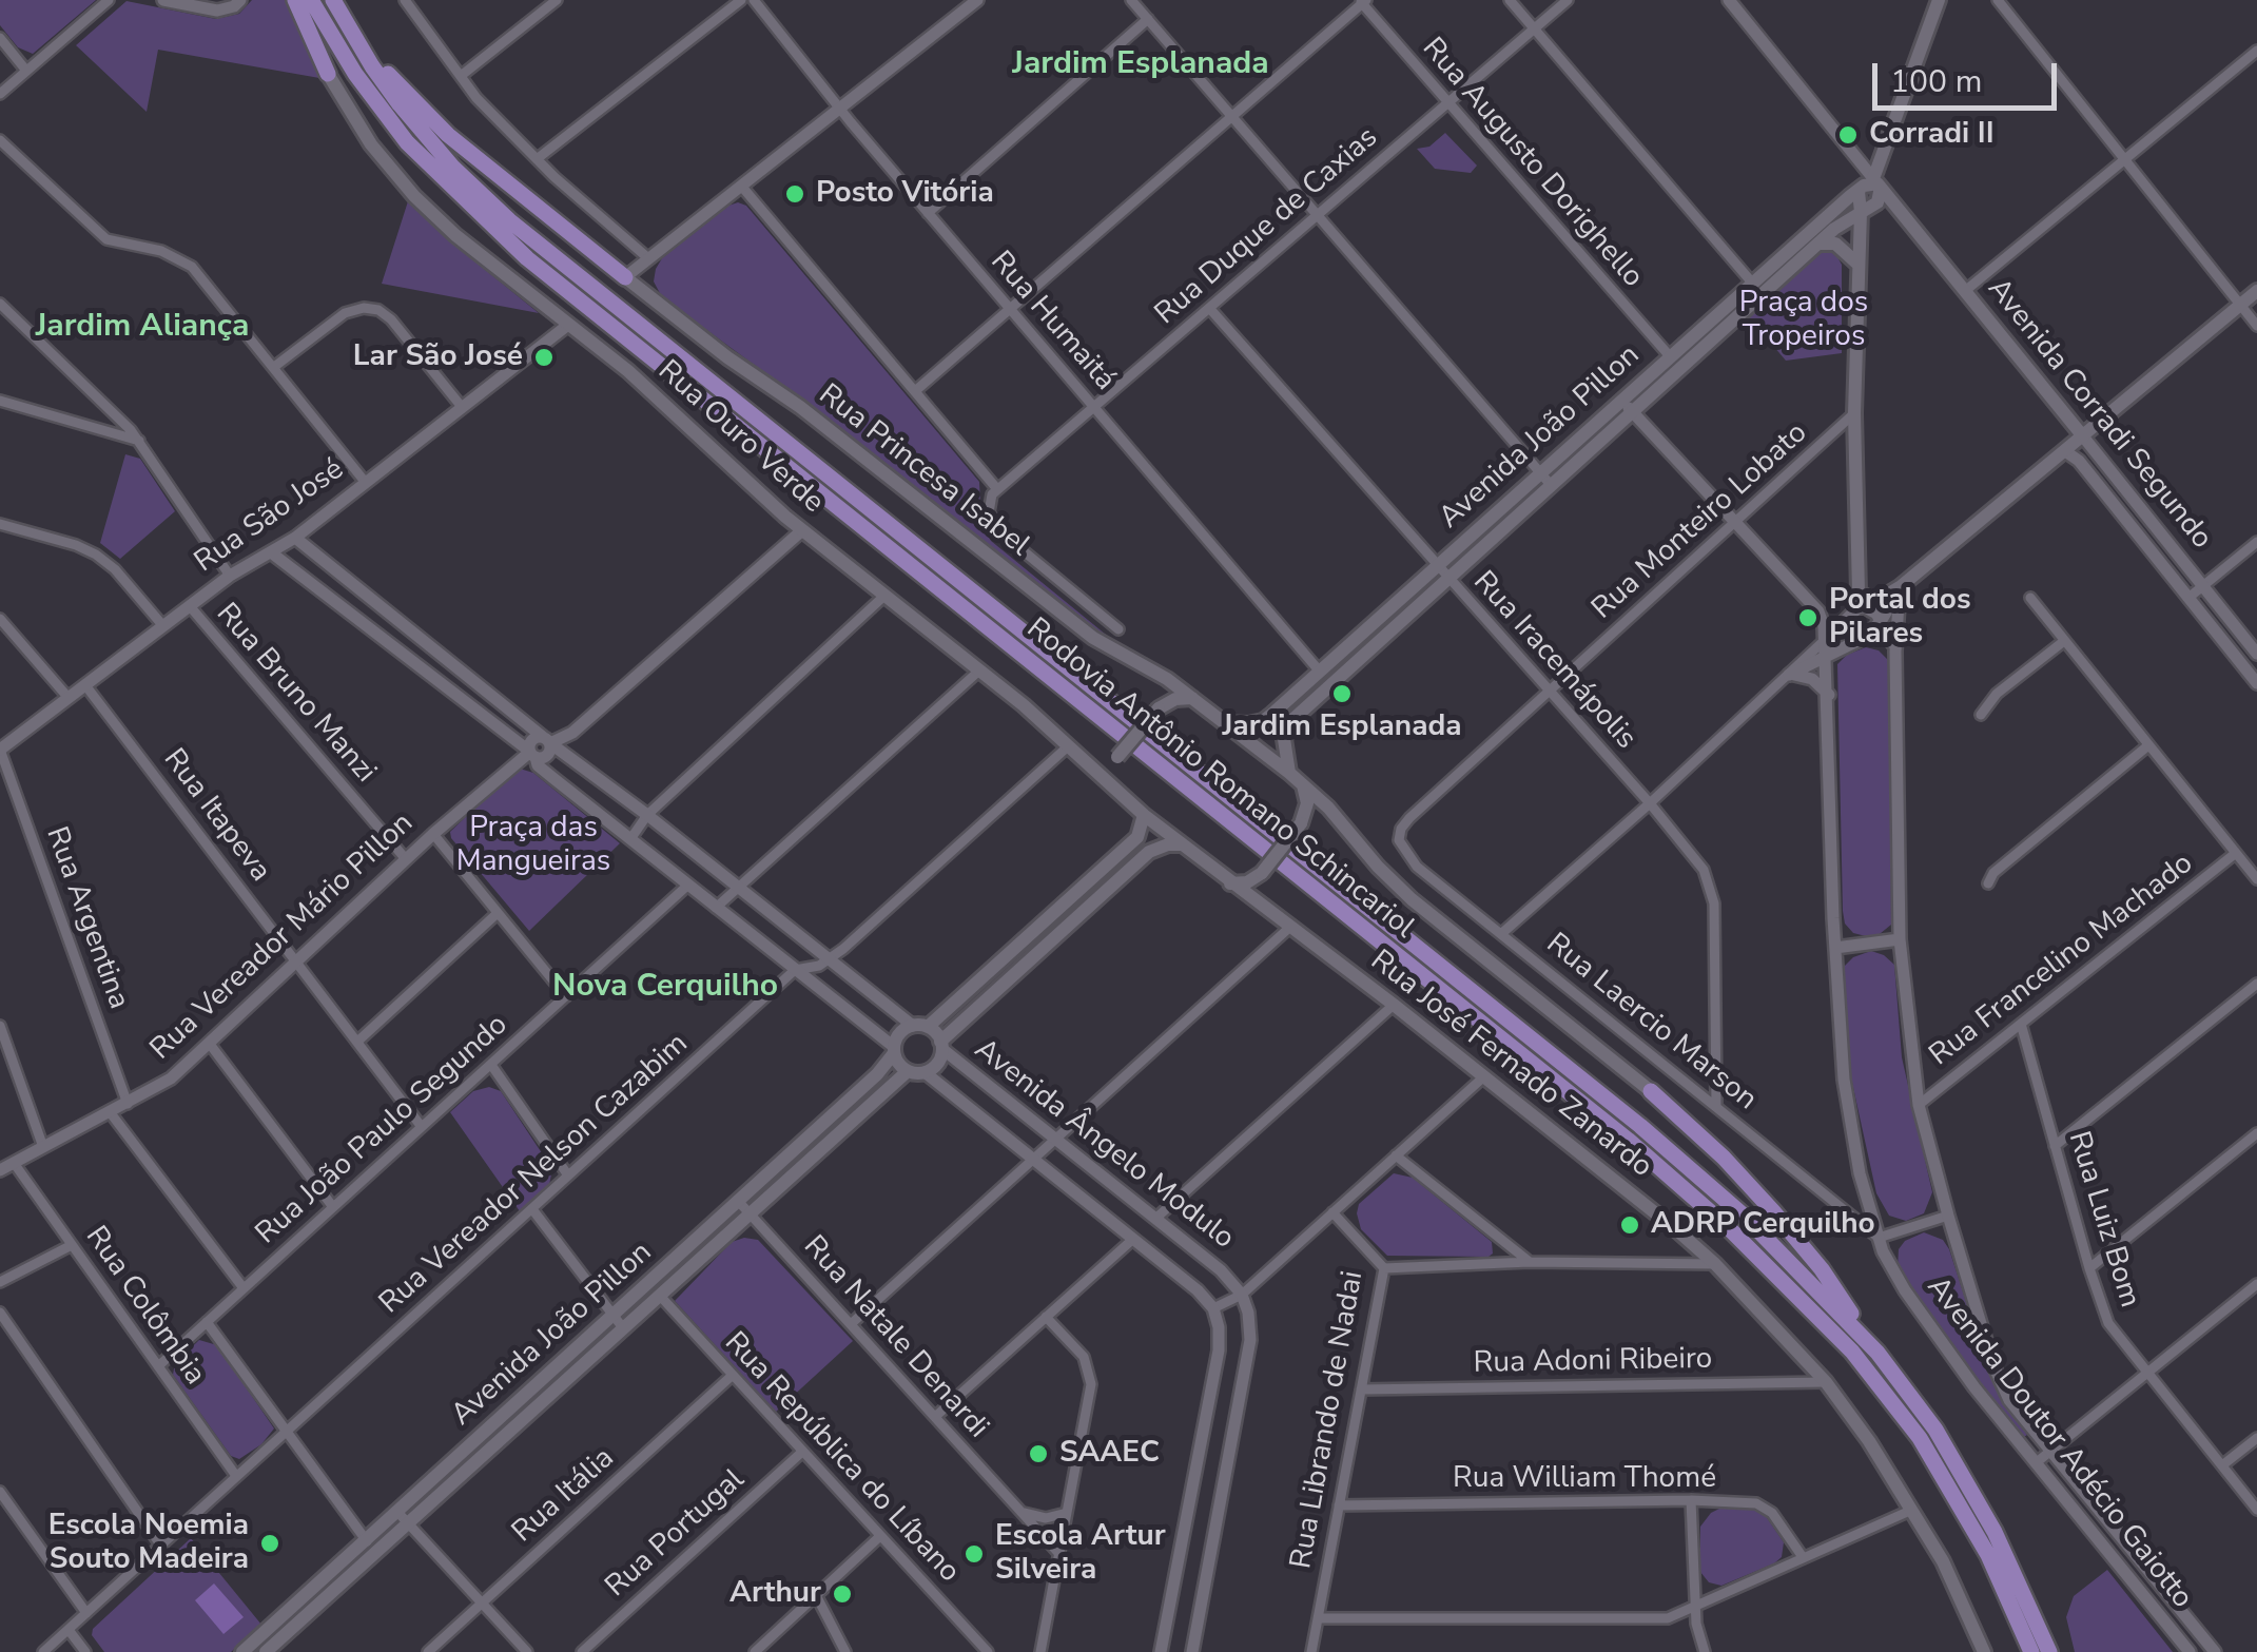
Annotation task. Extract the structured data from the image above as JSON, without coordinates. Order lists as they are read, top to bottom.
{
  "streets": {
    "highway": ["Rodovia Antônio Romano Schincariol"],
    "main road": [
      "Avenida Corradi Segundo",
      "Rua Ouro Verde",
      "Avenida João Pillon",
      "Rua Princesa Isabel",
      "Rua José Fernado Zanardo"
    ],
    "street": [
      "Rua Augusto Dorighello",
      "Rua Duque de Caxias",
      "Rua Humaitá",
      "Rua São José",
      "Rua Monteiro Lobato",
      "Rua Iracemápolis",
      "Rua Bruno Manzi",
      "Rua Itapeva",
      "Rua Argentina",
      "Rua Vereador Mário Pillon",
      "Rua Francelino Machado",
      "Rua Laercio Marson",
      "Rua João Paulo Segundo",
      "Avenida Ângelo Modulo",
      "Rua Vereador Nelson Cazabim",
      "Rua Luiz Bom",
      "Rua Colômbia",
      "Rua Natale Denardi",
      "Rua Adoni Ribeiro",
      "Rua Librando de Nadai",
      "Avenida Doutor Adécio Gaiotto",
      "Rua República do Líbano",
      "Rua William Thomé",
      "Rua Itália",
      "Rua Portugal"
    ]
  },
  "crossings": [
    ["Rua Augusto Dorighello", "Rua Duque de Caxias"],
    ["Rua Augusto Dorighello", "Avenida João Pillon"],
    ["Rua Duque de Caxias", "Rua Humaitá"],
    ["Rua Duque de Caxias", "Rua Princesa Isabel"],
    ["Rua Duque de Caxias", "Rua Iracemápolis"],
    ["Rua Humaitá", "Avenida João Pillon"],
    ["Avenida Corradi Segundo", "Avenida João Pillon"],
    ["Rua Ouro Verde", "Avenida João Pillon"],
    ["Rua Ouro Verde", "Rua Princesa Isabel"],
    ["Rua Ouro Verde", "Rua São José"],
    ["Rua Ouro Verde", "Rua José Fernado Zanardo"],
    ["Rua Ouro Verde", "Rua Vereador Nelson Cazabim"],
    ["Avenida João Pillon", "Rua Princesa Isabel"],
    ["Avenida João Pillon", "Rua Iracemápolis"],
    ["Avenida João Pillon", "Rua José Fernado Zanardo"],
    ["Avenida João Pillon", "Avenida Ângelo Modulo"],
    ["Avenida João Pillon", "Rua Natale Denardi"],
    ["Avenida João Pillon", "Rua República do Líbano"],
    ["Rua Princesa Isabel", "Rua José Fernado Zanardo"],
    ["Rua São José", "Rua Bruno Manzi"],
    ["Rua São José", "Rua Itapeva"],
    ["Rua São José", "Rua Argentina"],
    ["Rua Monteiro Lobato", "Rua Iracemápolis"],
    ["Rua Monteiro Lobato", "Rua Laercio Marson"],
    ["Rua Iracemápolis", "Rua Laercio Marson"],
    ["Rua Bruno Manzi", "Rua Vereador Mário Pillon"],
    ["Rua Itapeva", "Rua Vereador Mário Pillon"],
    ["Rua Itapeva", "Rua João Paulo Segundo"],
    ["Rua Argentina", "Rua Vereador Mário Pillon"],
    ["Rua Vereador Mário Pillon", "Rua Colômbia"],
    ["Rua Francelino Machado", "Rua Luiz Bom"],
    ["Rua Francelino Machado", "Avenida Doutor Adécio Gaiotto"],
    ["Rua Laercio Marson", "Avenida Doutor Adécio Gaiotto"],
    ["Rua José Fernado Zanardo", "Rua Adoni Ribeiro"],
    ["Rua João Paulo Segundo", "Rua Colômbia"],
    ["Rua Vereador Nelson Cazabim", "Rua Colômbia"],
    ["Rua Adoni Ribeiro", "Rua Librando de Nadai"],
    ["Rua Librando de Nadai", "Rua William Thomé"],
    ["Rua República do Líbano", "Rua Itália"],
    ["Rua República do Líbano", "Rua Portugal"]
  ],
  "districts": ["Jardim Esplanada", "Jardim Aliança", "Nova Cerquilho"],
  "parks": ["Praça dos Tropeiros", "Praça das Mangueiras"],
  "places": [
    "Corradi II",
    "Posto Vitória",
    "Lar São José",
    "Portal dos Pilares",
    "Jardim Esplanada",
    "ADRP Cerquilho",
    "SAAEC",
    "Escola Noemia Souto Madeira",
    "Escola Artur Silveira",
    "Arthur"
  ],
  "scale_bar": "100 m"
}
